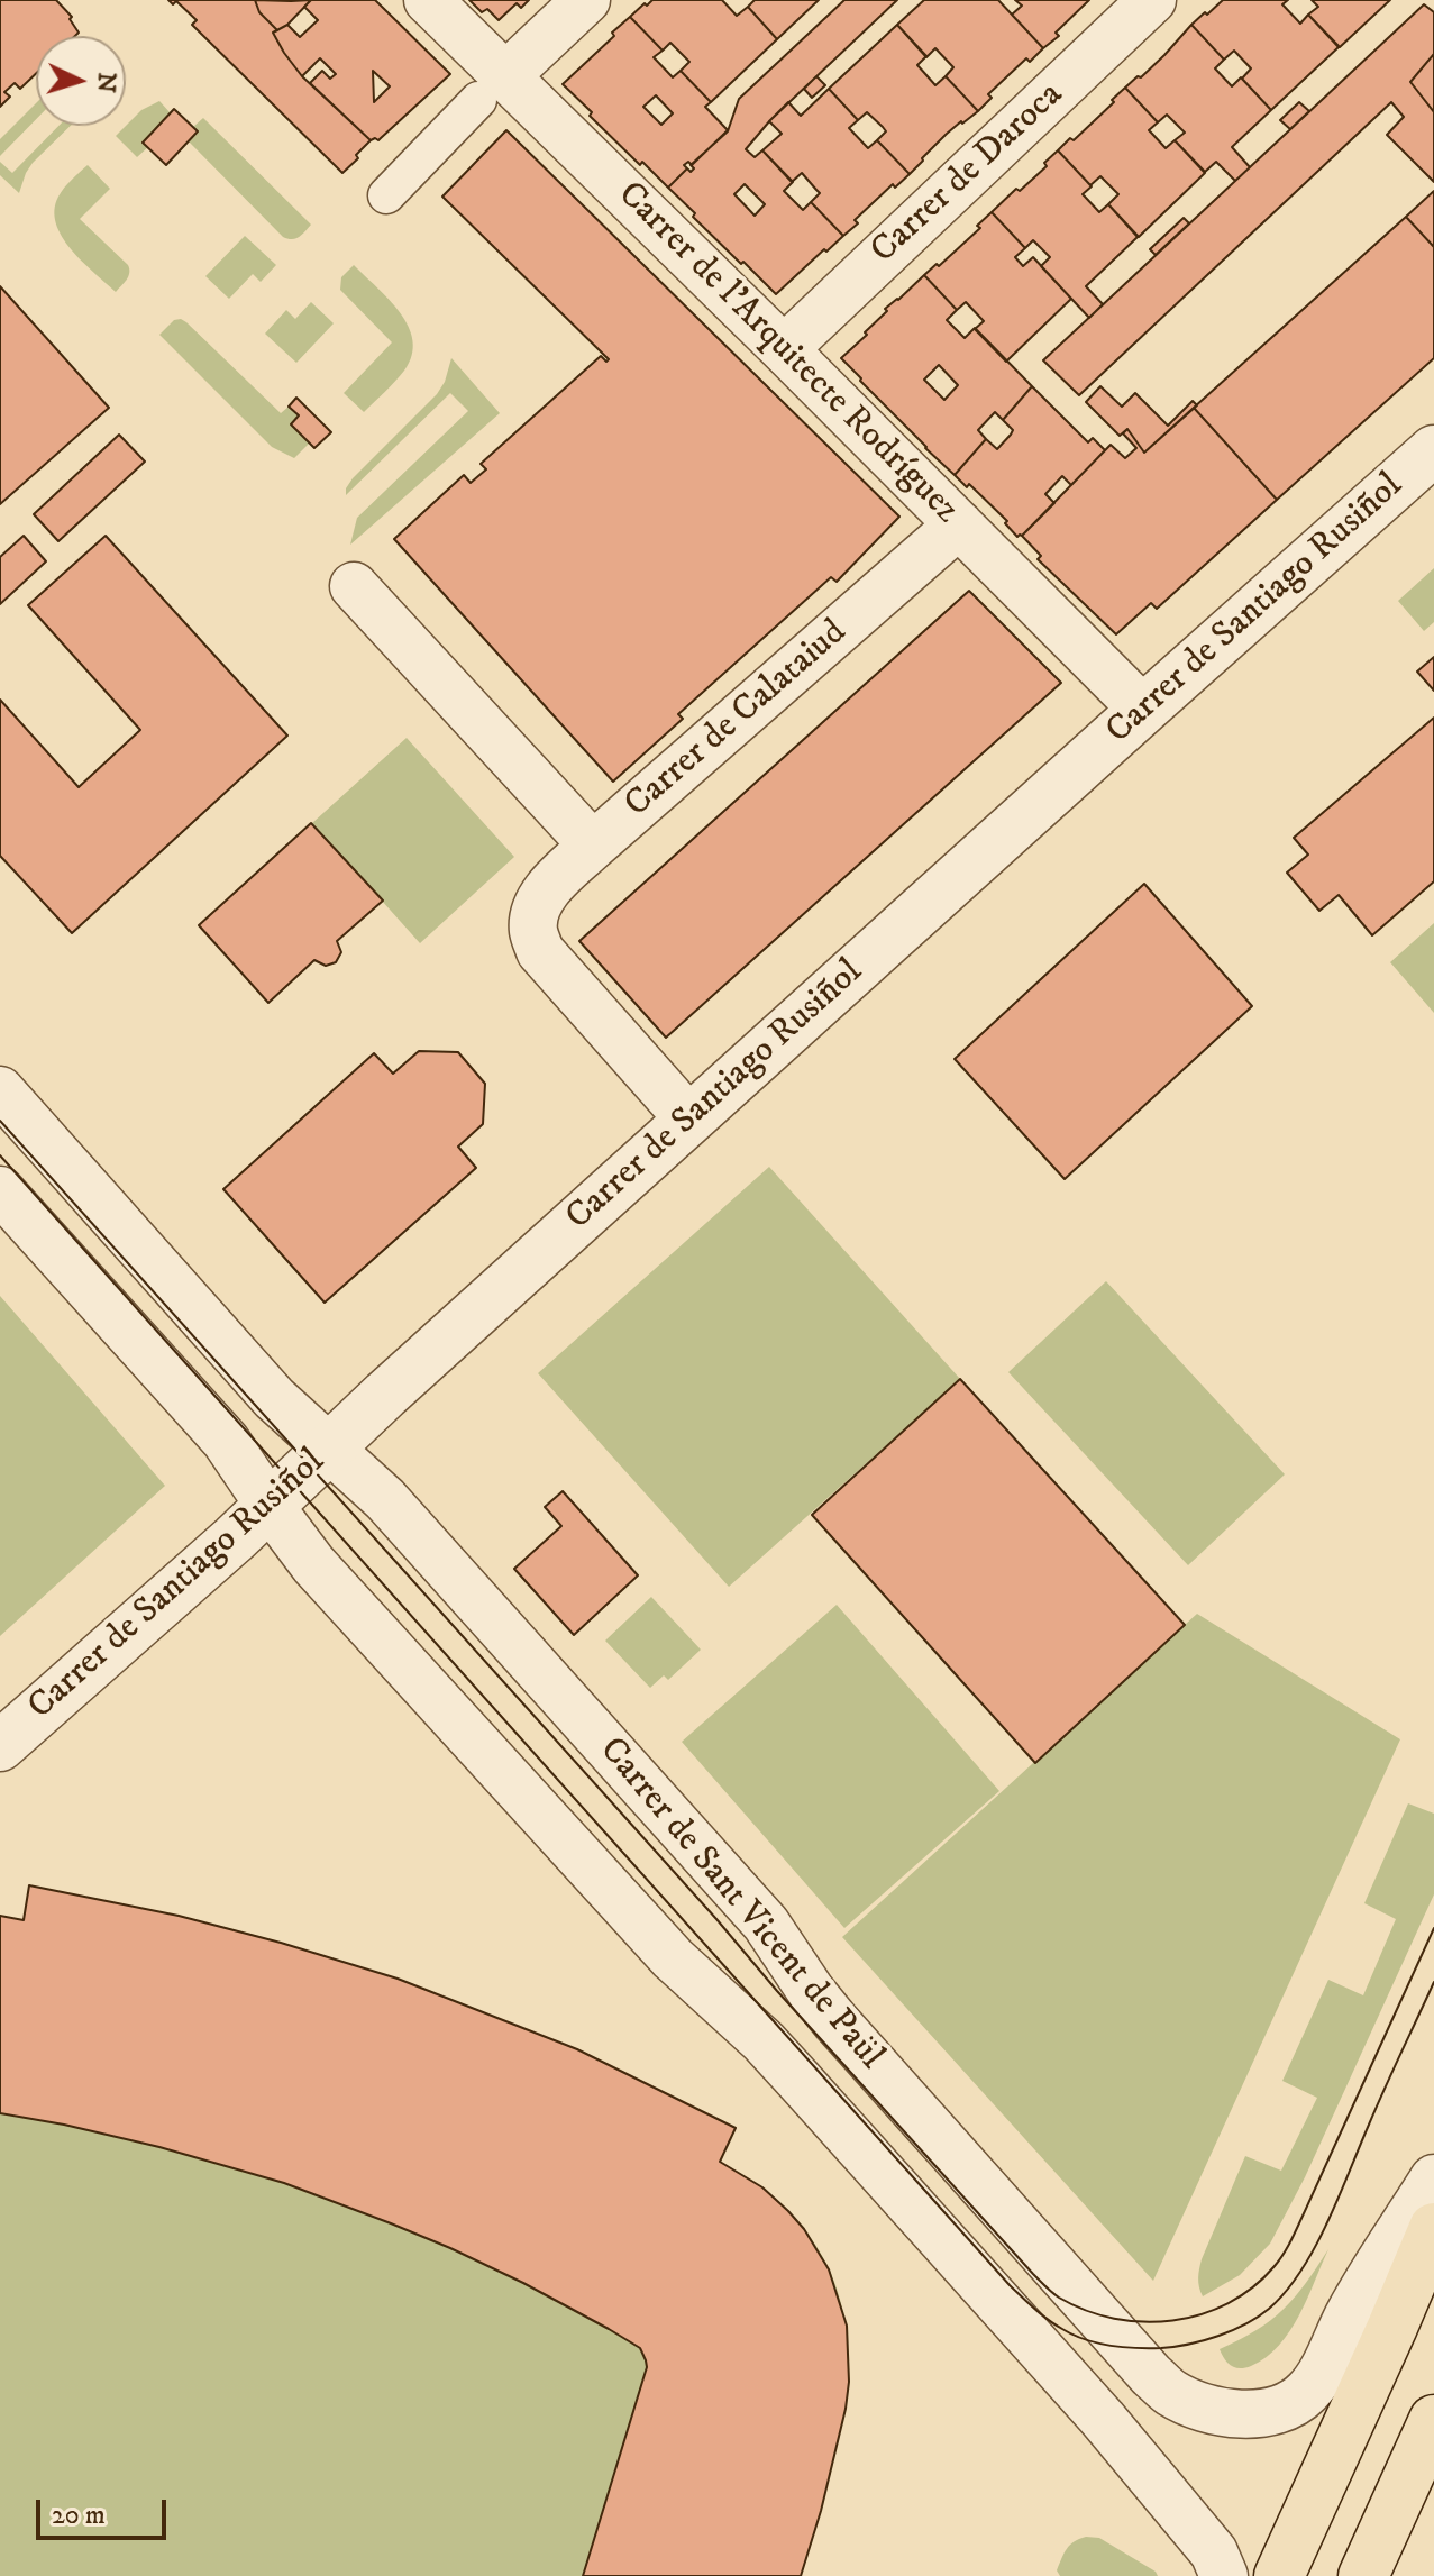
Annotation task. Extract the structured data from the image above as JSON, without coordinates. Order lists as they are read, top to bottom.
{
  "streets": {
    "street": [
      "Carrer de Daroca",
      "Carrer de l'Arquitecte Rodríguez",
      "Carrer de Santiago Rusiñol",
      "Carrer de Calataiud",
      "Carrer de Sant Vicent de Paül"
    ]
  },
  "crossings": [
    ["Carrer de Daroca", "Carrer de l'Arquitecte Rodríguez"],
    ["Carrer de l'Arquitecte Rodríguez", "Carrer de Santiago Rusiñol"],
    ["Carrer de l'Arquitecte Rodríguez", "Carrer de Calataiud"],
    ["Carrer de Santiago Rusiñol", "Carrer de Calataiud"],
    ["Carrer de Santiago Rusiñol", "Carrer de Sant Vicent de Paül"]
  ],
  "scale_bar": "20 m",
  "north": "right"
}
